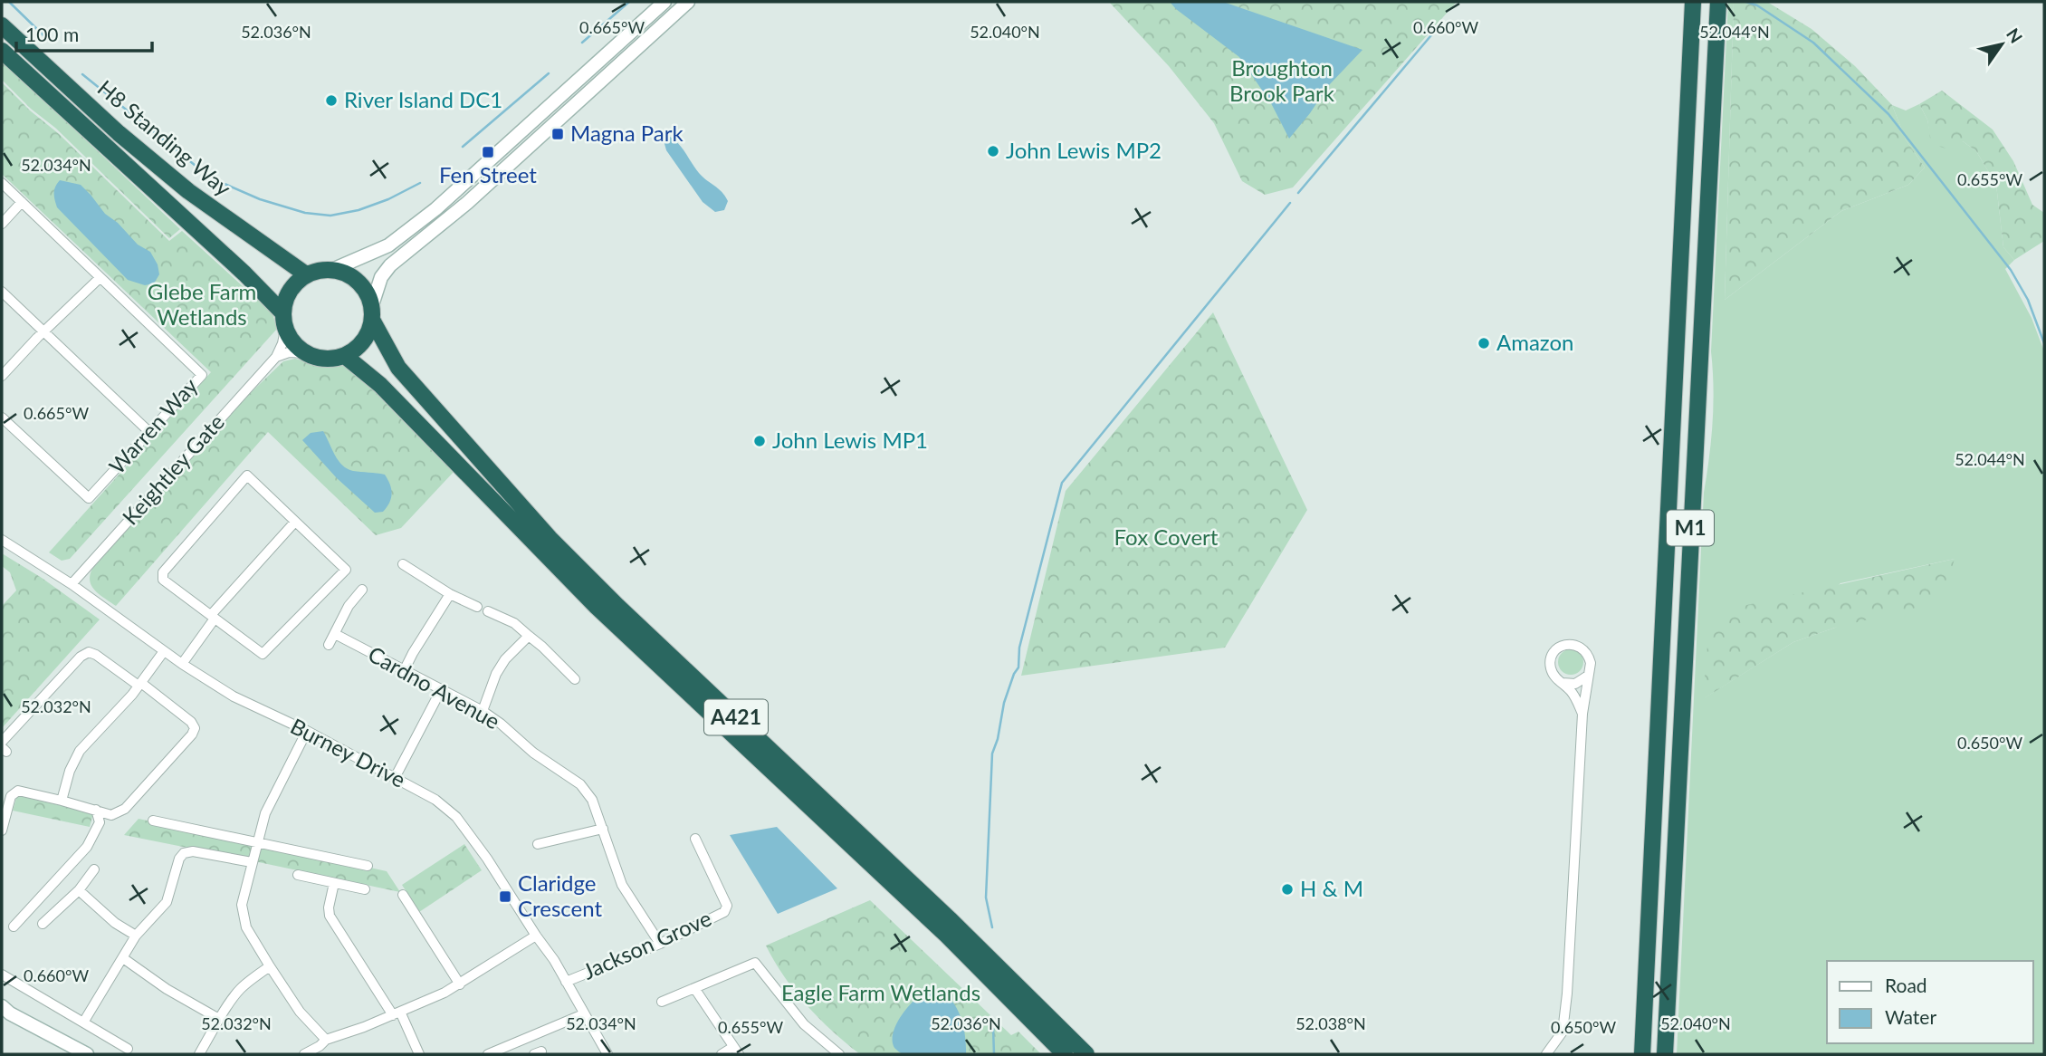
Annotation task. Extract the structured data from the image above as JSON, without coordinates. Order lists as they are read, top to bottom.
{
  "streets": {
    "highway": ["H8 Standing Way", "M1", "A421"],
    "street": [
      "Warren Way",
      "Keightley Gate",
      "Cardno Avenue",
      "Burney Drive",
      "Jackson Grove"
    ]
  },
  "crossings": [
    ["H8 Standing Way", "Keightley Gate"],
    ["H8 Standing Way", "A421"],
    ["Keightley Gate", "A421"],
    ["Keightley Gate", "Burney Drive"],
    ["Cardno Avenue", "Jackson Grove"],
    ["Burney Drive", "Jackson Grove"]
  ],
  "parks": [
    "Broughton Brook Park",
    "Glebe Farm Wetlands",
    "Fox Covert",
    "Eagle Farm Wetlands"
  ],
  "places": {
    "other": [
      "River Island DC1",
      "John Lewis MP2",
      "Amazon",
      "John Lewis MP1",
      "H & M"
    ],
    "transit": ["Magna Park", "Fen Street", "Claridge Crescent"]
  },
  "legend": ["Road", "Water"],
  "scale_bar": "100 m",
  "north": "top right",
  "coordinates": [
    "0.665°W",
    "0.660°W",
    "52.036°N",
    "52.040°N",
    "52.044°N",
    "52.034°N",
    "0.655°W",
    "52.032°N",
    "0.650°W",
    "52.038°N"
  ]
}
